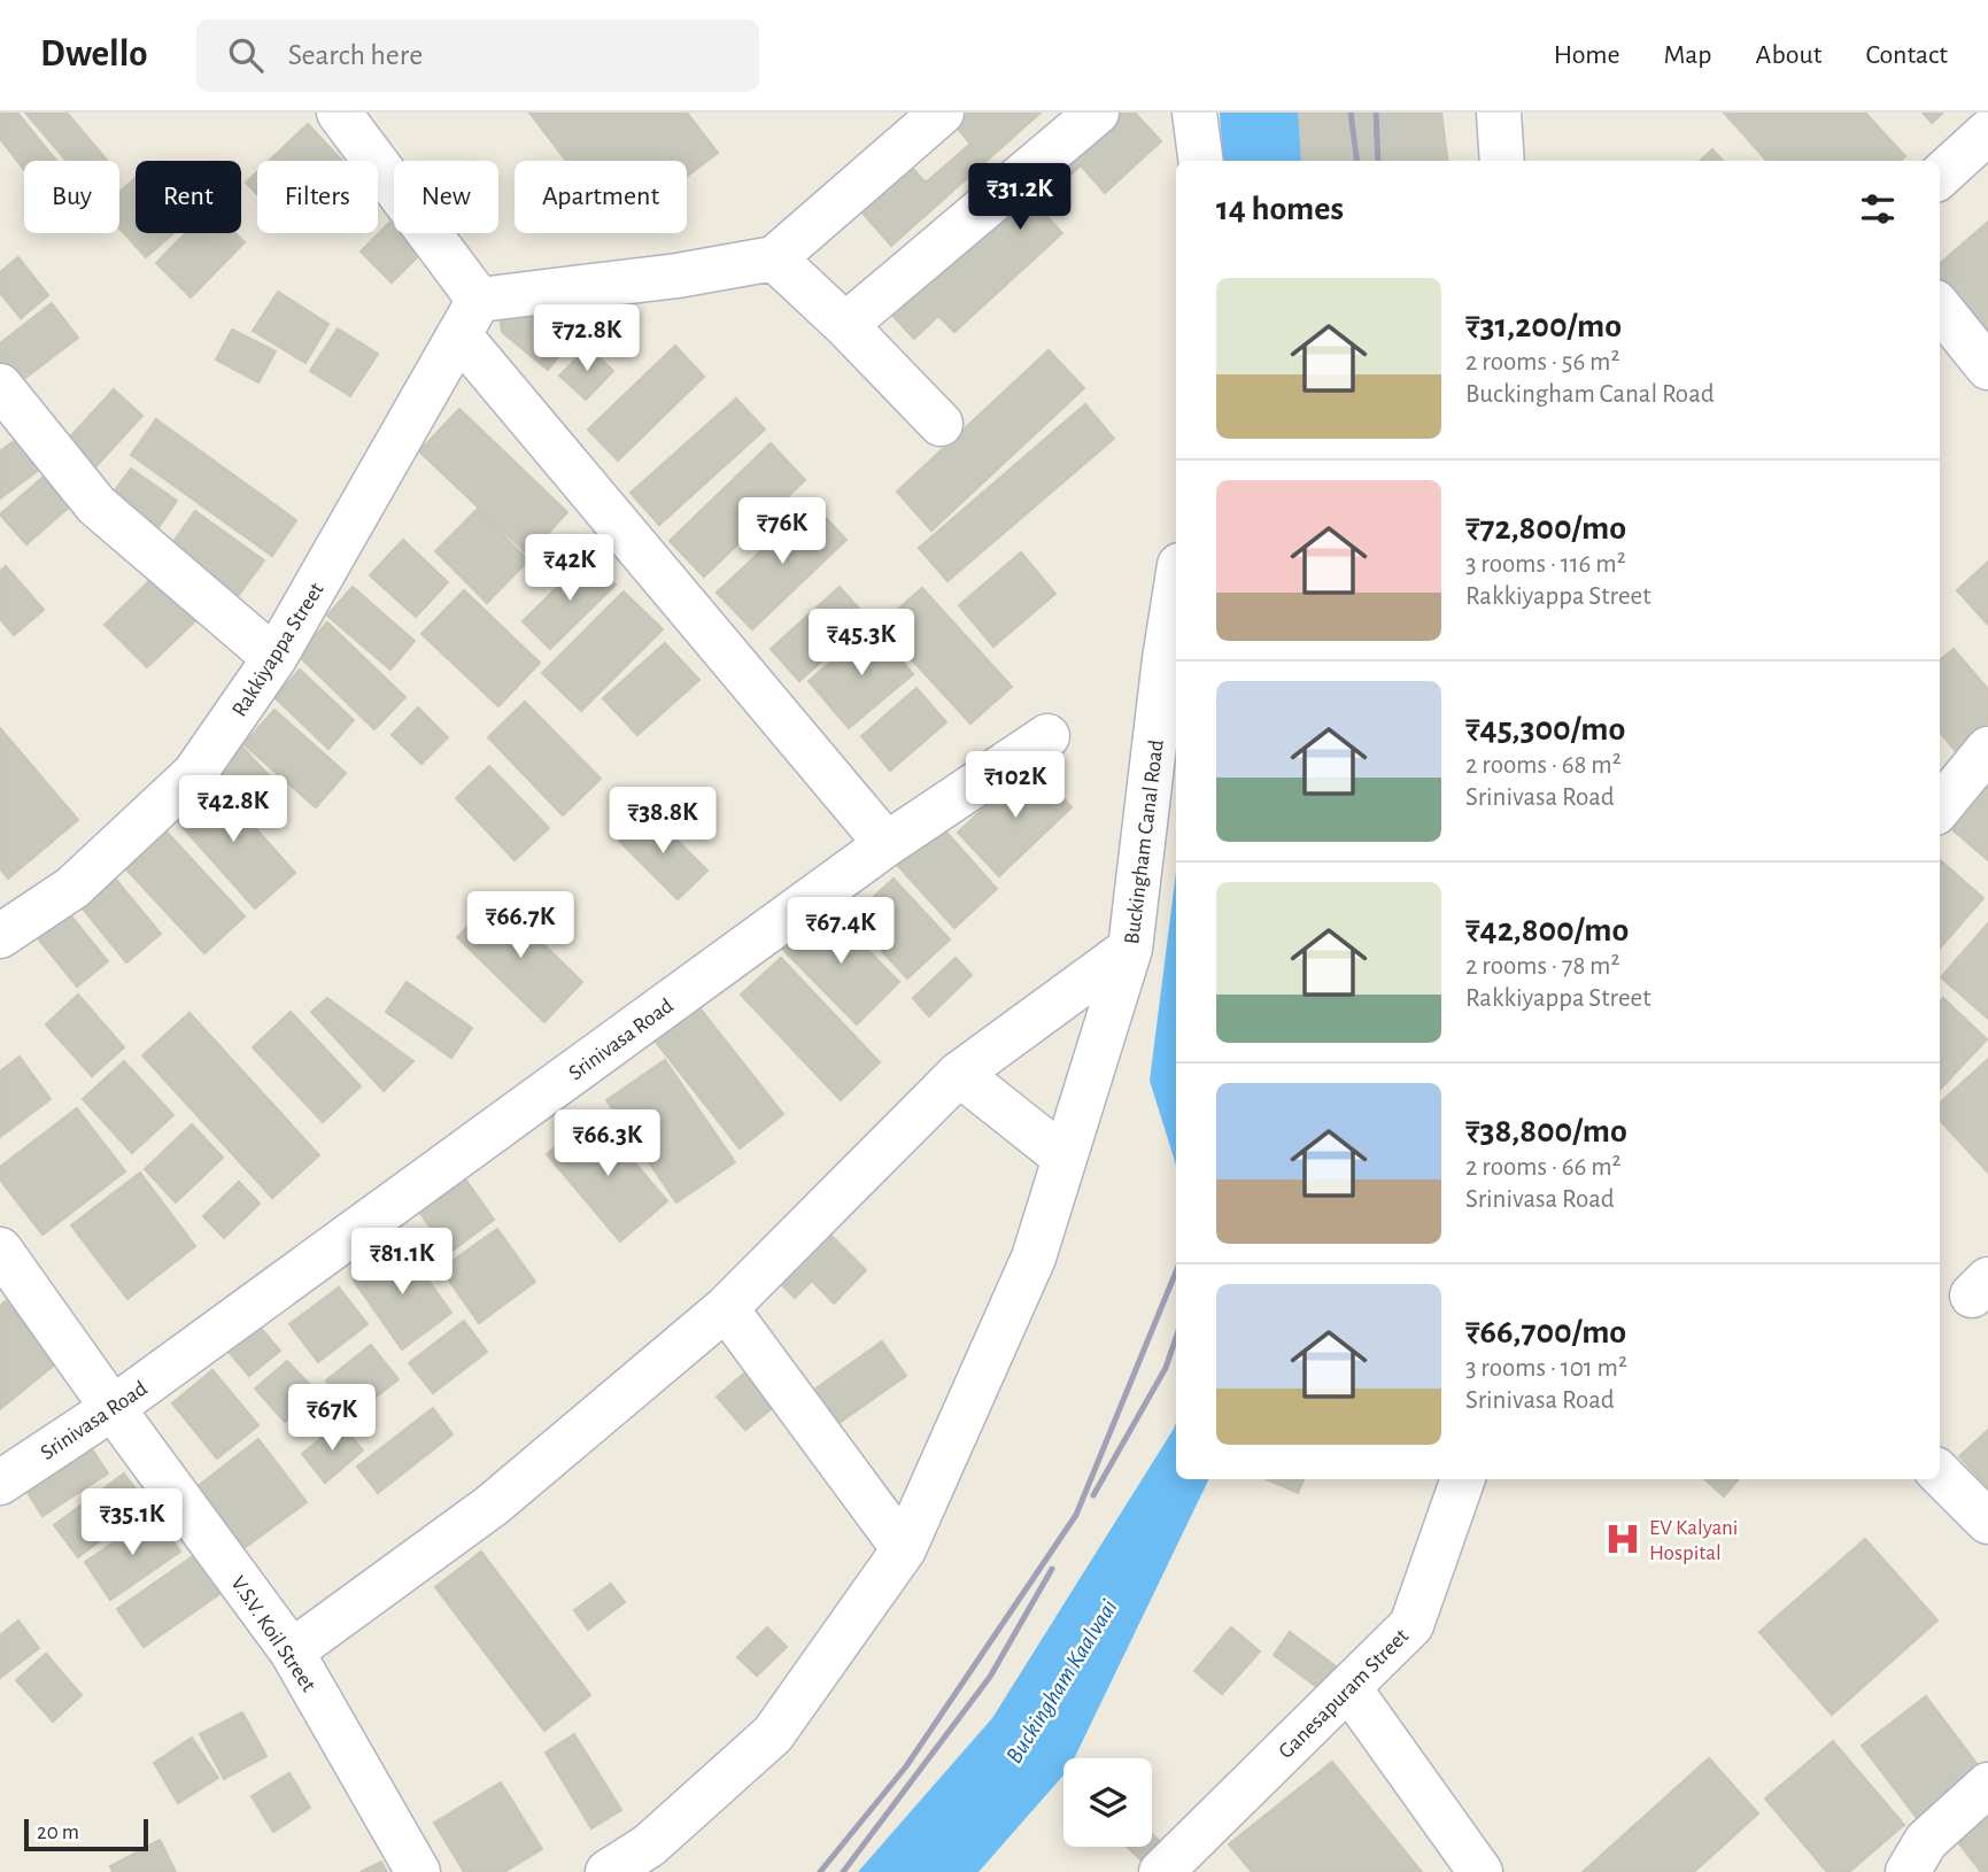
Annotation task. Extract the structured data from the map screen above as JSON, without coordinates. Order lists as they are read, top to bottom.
{
  "streets": {
    "street": [
      "Rakkiyappa Street",
      "Buckingham Canal Road",
      "Srinivasa Road",
      "V.S.V. Koil Street",
      "Ganesapuram Street"
    ]
  },
  "crossings": [
    ["Srinivasa Road", "V.S.V. Koil Street"]
  ],
  "water": ["Buckingham Kaalvaai"],
  "places": {
    "hospital": ["EV Kalyani Hospital"]
  },
  "scale_bar": "20 m",
  "page": {
    "header": "Dwello",
    "search": "Search here",
    "nav": [
      "Home",
      "Map",
      "About",
      "Contact"
    ],
    "chip": [
      "Buy",
      "Rent",
      "Filters",
      "New",
      "Apartment"
    ],
    "heading": "14 homes",
    "price": [
      "₹31.2K",
      "₹72.8K",
      "₹76K",
      "₹42K",
      "₹45.3K",
      "₹102K",
      "₹42.8K",
      "₹38.8K",
      "₹66.7K",
      "₹67.4K",
      "₹66.3K",
      "₹81.1K",
      "₹67K",
      "₹35.1K"
    ],
    "list": [
      {
        "name": "₹31,200/mo",
        "note": "2 rooms · 56 m² · Buckingham Canal Road"
      },
      {
        "name": "₹72,800/mo",
        "note": "3 rooms · 116 m² · Rakkiyappa Street"
      },
      {
        "name": "₹45,300/mo",
        "note": "2 rooms · 68 m² · Srinivasa Road"
      },
      {
        "name": "₹42,800/mo",
        "note": "2 rooms · 78 m² · Rakkiyappa Street"
      },
      {
        "name": "₹38,800/mo",
        "note": "2 rooms · 66 m² · Srinivasa Road"
      },
      {
        "name": "₹66,700/mo",
        "note": "3 rooms · 101 m² · Srinivasa Road"
      }
    ],
    "scale": "20 m"
  }
}
